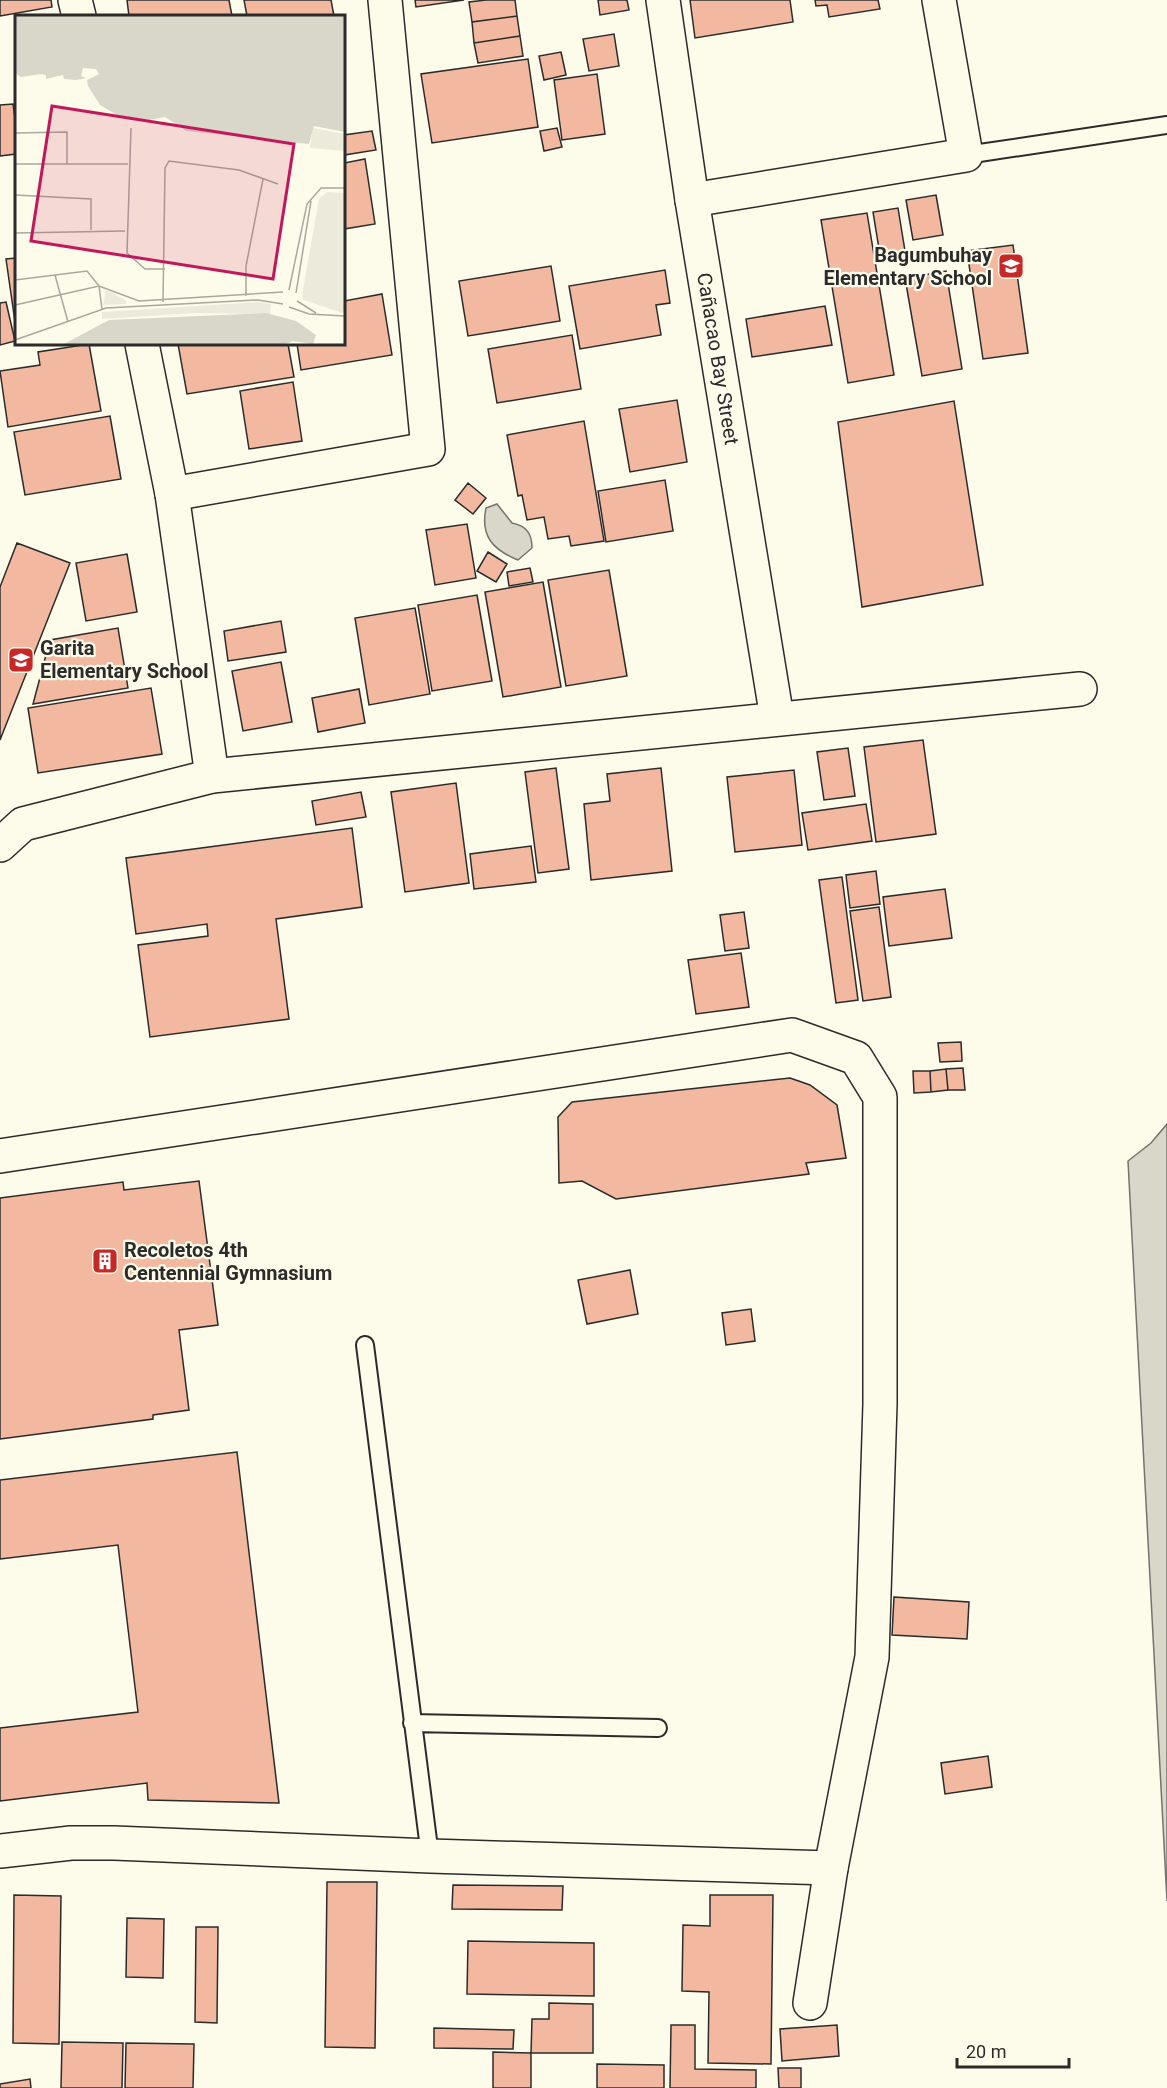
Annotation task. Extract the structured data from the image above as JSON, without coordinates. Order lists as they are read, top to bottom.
{
  "streets": {
    "street": ["Cañacao Bay Street"]
  },
  "places": {
    "school or university": ["Bagumbuhay Elementary School", "Garita Elementary School"],
    "building": ["Recoletos 4th Centennial Gymnasium"]
  },
  "scale_bar": "20 m"
}
